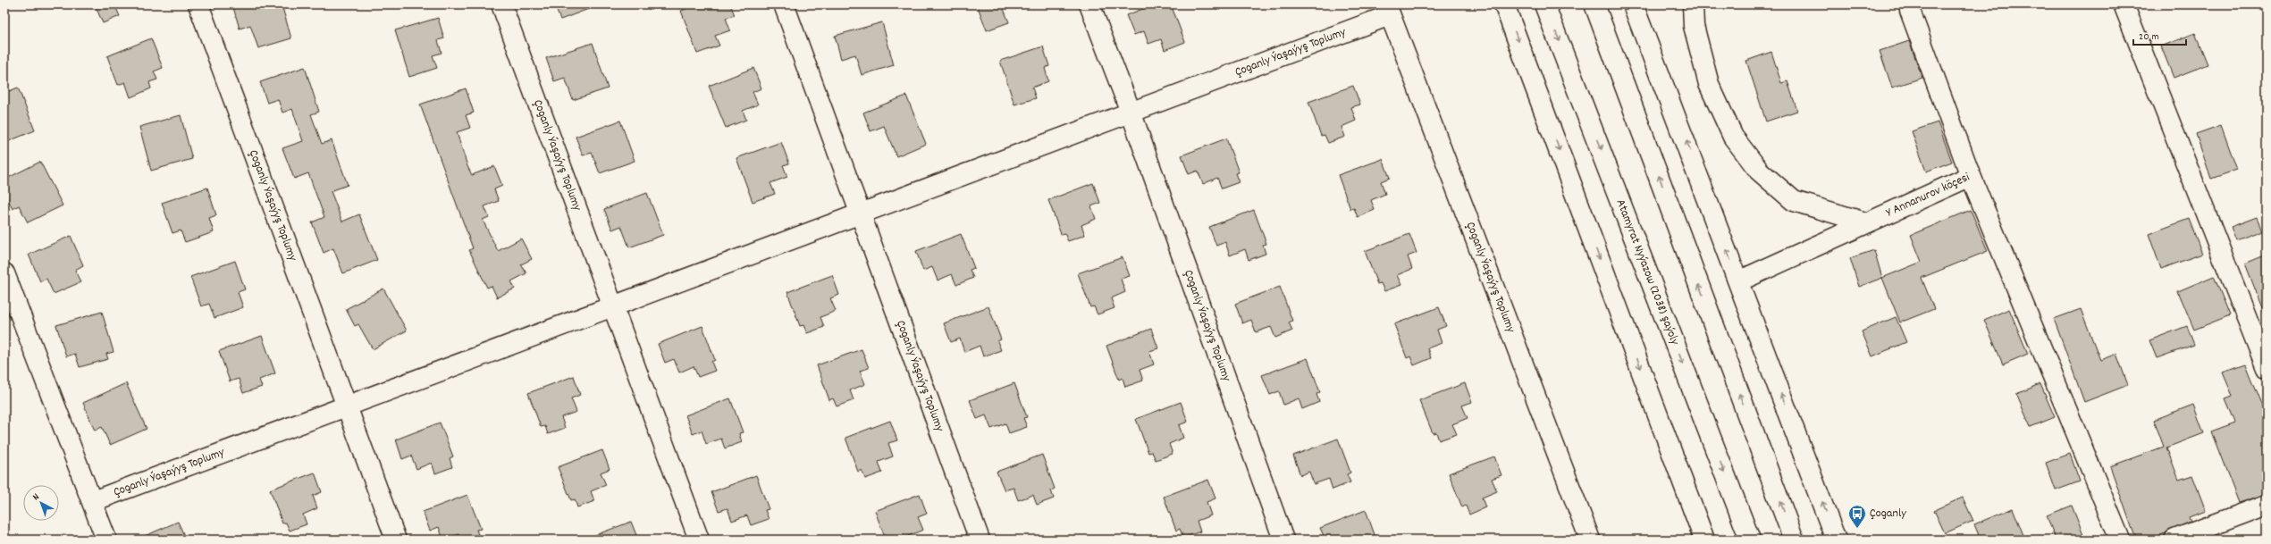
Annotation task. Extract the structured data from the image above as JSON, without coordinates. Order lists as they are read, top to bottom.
{
  "streets": {
    "street": ["Çoganly Ýaşaýyş Toplumy", "Y Annanurov köçesi", "Atamyrat Nyýazow (2038) şaýoly"]
  },
  "places": {
    "bus stop": ["Çoganly"]
  },
  "scale_bar": "20 m",
  "north": "top left"
}
